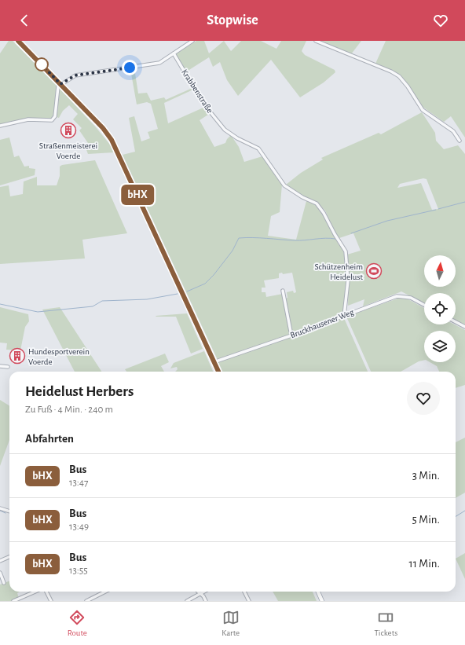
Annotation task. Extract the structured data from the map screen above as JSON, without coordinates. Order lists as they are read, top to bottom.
{
  "streets": {
    "street": ["Krabbenstraße", "Bruckhausener Weg"]
  },
  "crossings": [
    ["Krabbenstraße", "Bruckhausener Weg"]
  ],
  "places": {
    "building": ["Straßenmeisterei Voerde", "Hundesportverein Voerde"],
    "sports": ["Schützenheim Heidelust"]
  },
  "lines": ["bus line bHX"],
  "north": "top",
  "page": {
    "header": "Stopwise",
    "on_map": "bHX",
    "heading": [
      ["Heidelust Herbers", "Zu Fuß · 4 Min. · 240 m"],
      "Abfahrten"
    ],
    "list": [
      {
        "mark": "bHX",
        "name": "Bus",
        "note": "13:47",
        "value": "3 Min."
      },
      {
        "mark": "bHX",
        "name": "Bus",
        "note": "13:49",
        "value": "5 Min."
      },
      {
        "mark": "bHX",
        "name": "Bus",
        "note": "13:55",
        "value": "11 Min."
      }
    ],
    "tabs": ["Route", "Karte", "Tickets"]
  }
}
